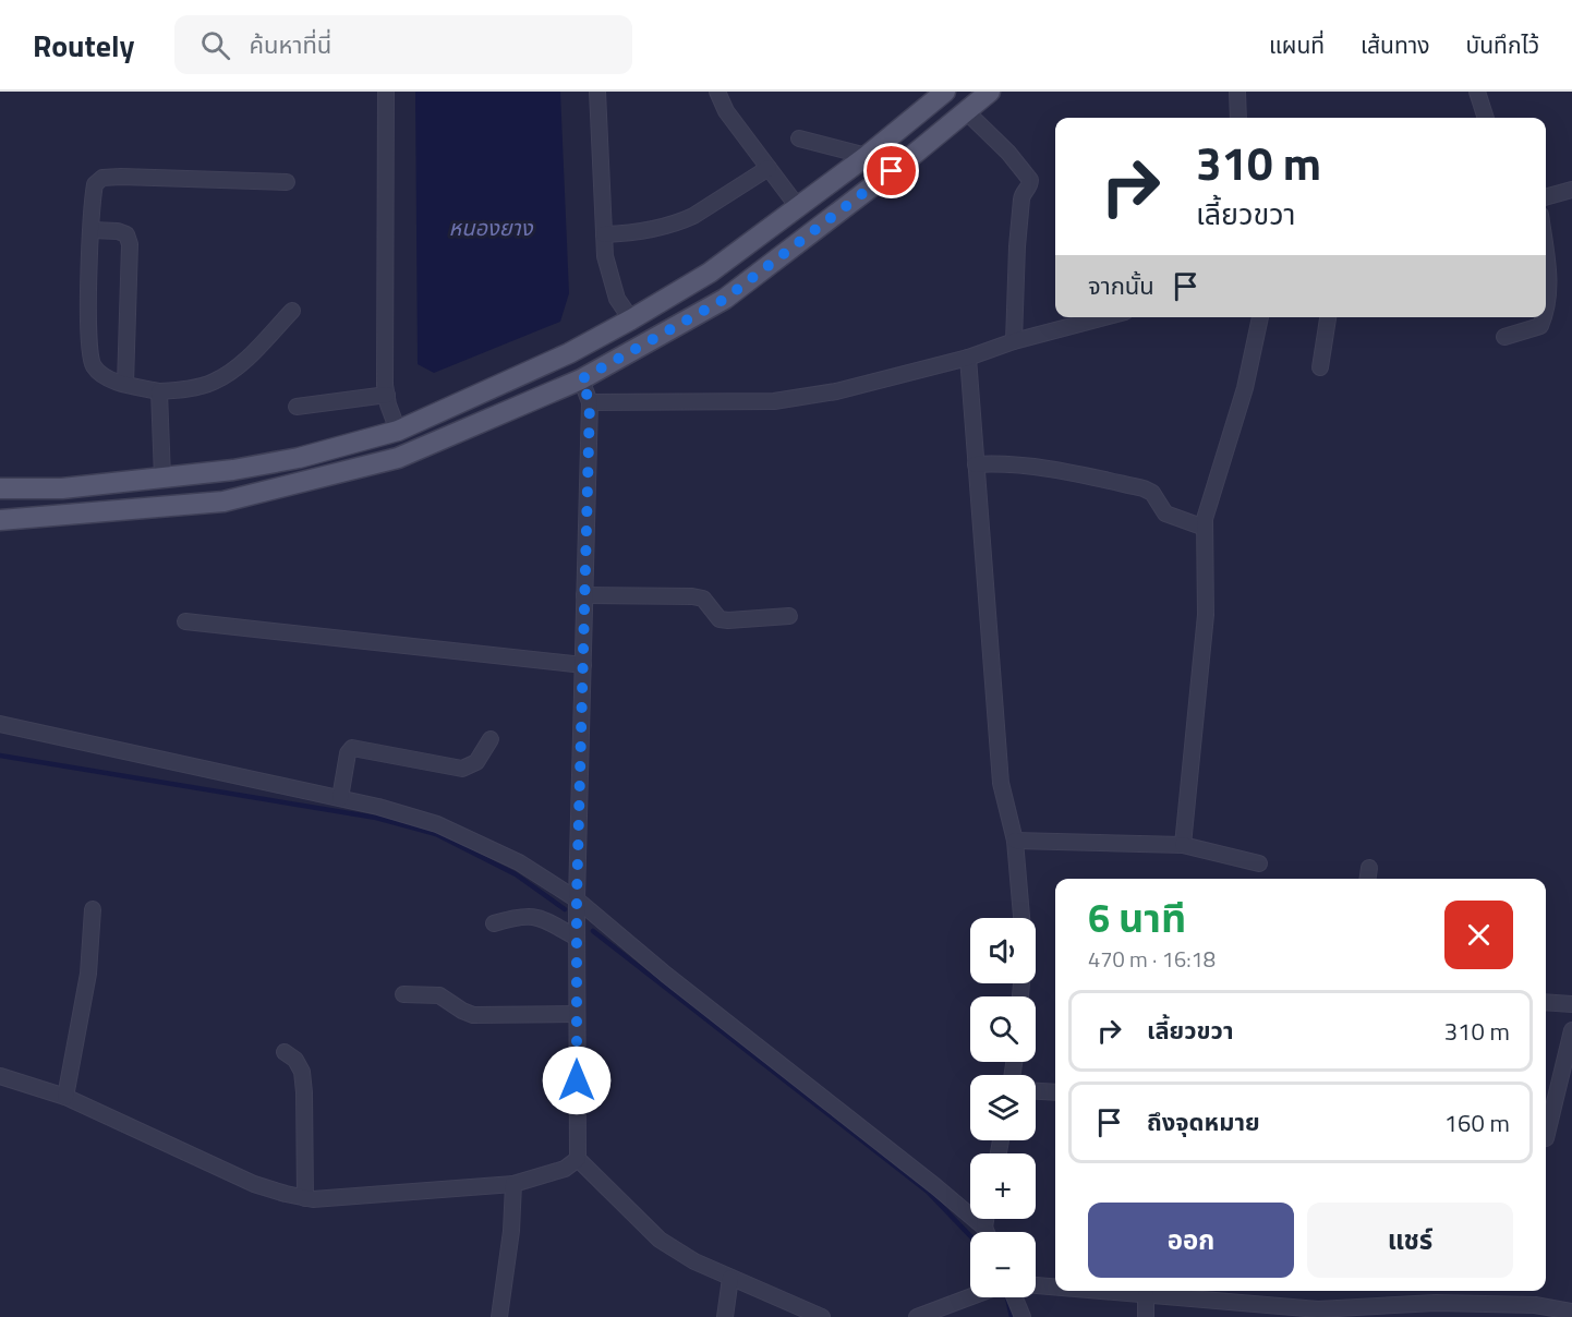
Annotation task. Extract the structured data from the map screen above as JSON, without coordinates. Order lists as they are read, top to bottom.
{
  "water": ["หนองยาง"],
  "page": {
    "header": "Routely",
    "search": "ค้นหาที่นี่",
    "nav": ["แผนที่", "เส้นทาง", "บันทึกไว้"],
    "turn": ["310 m", "เลี้ยวขวา"],
    "then": "จากนั้น",
    "heading": ["6 นาที", "470 m · 16:18"],
    "map_buttons": ["+", "−"],
    "list": [
      {
        "name": "เลี้ยวขวา",
        "value": "310 m"
      },
      {
        "name": "ถึงจุดหมาย",
        "value": "160 m"
      }
    ],
    "buttons": ["ออก", "แชร์"]
  }
}
